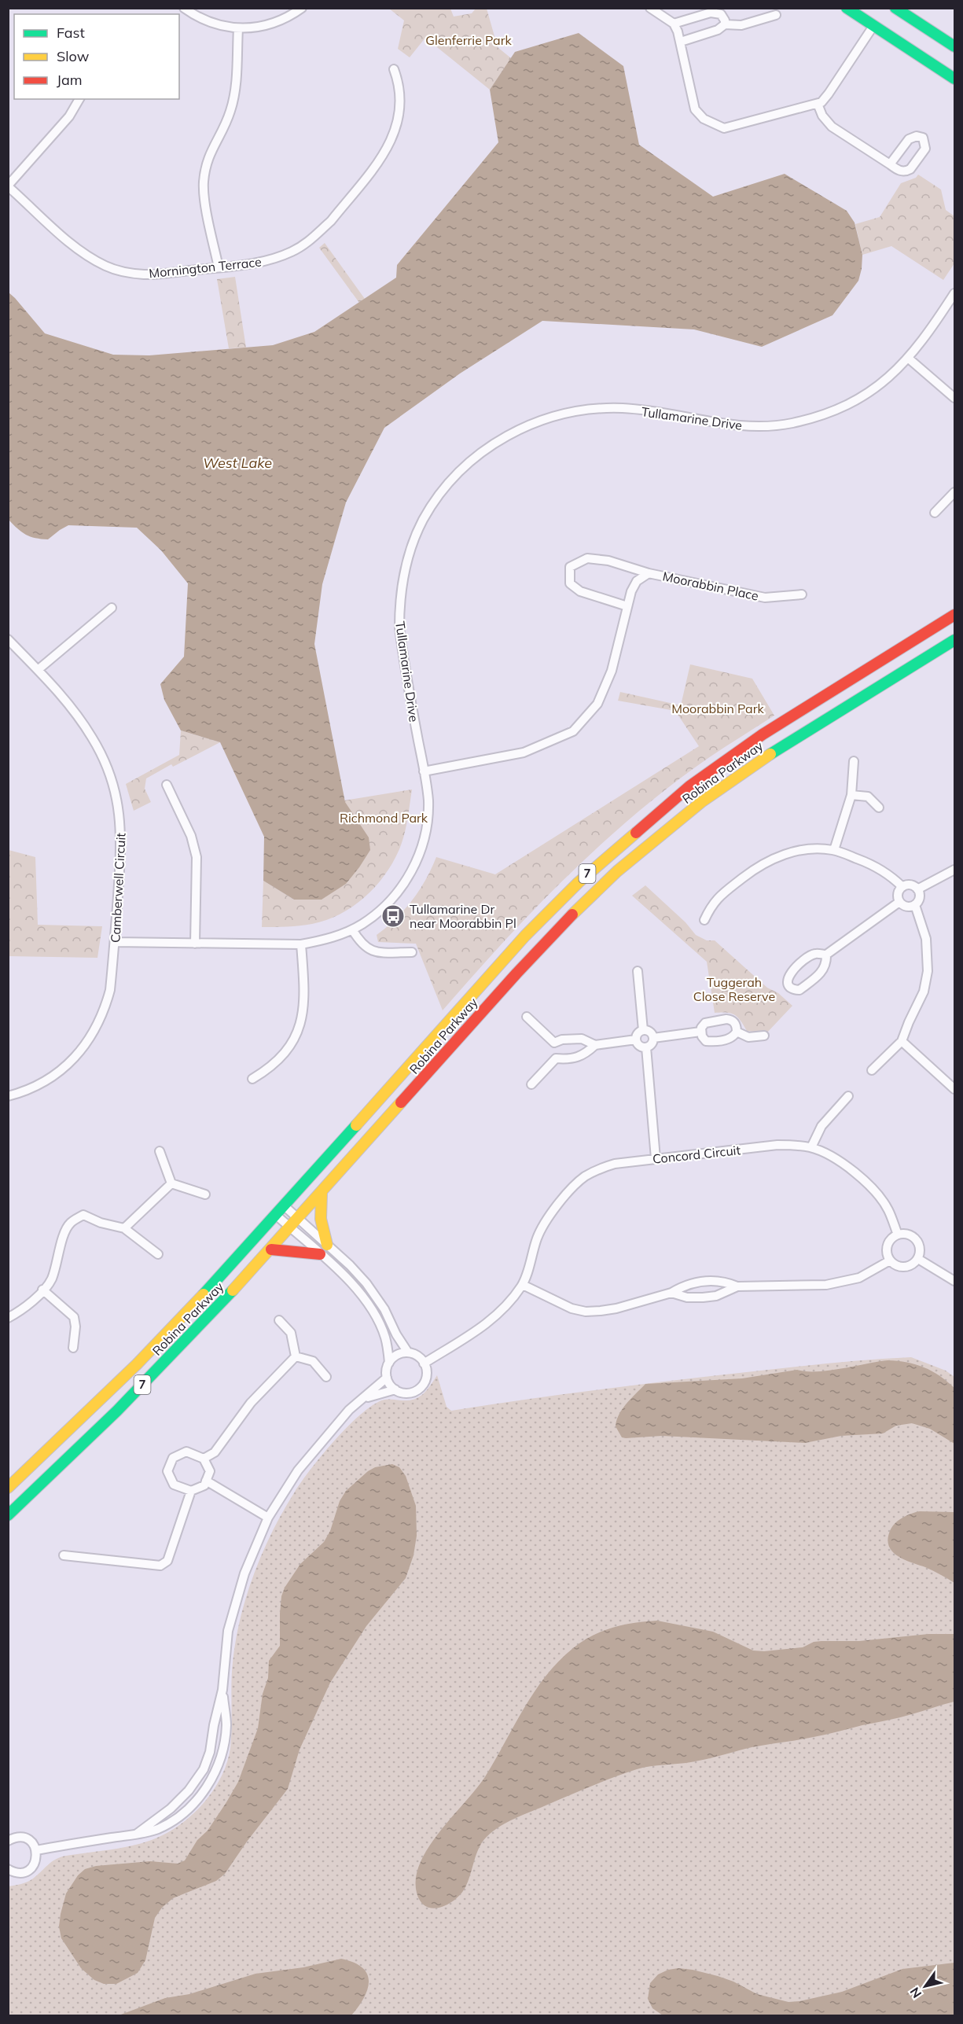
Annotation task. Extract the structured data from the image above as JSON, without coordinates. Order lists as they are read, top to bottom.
{
  "streets": {
    "main road": ["Robina Parkway", "7"],
    "street": [
      "Mornington Terrace",
      "Tullamarine Drive",
      "Moorabbin Place",
      "Camberwell Circuit",
      "Concord Circuit"
    ]
  },
  "crossings": [
    ["Tullamarine Drive", "Moorabbin Place"],
    ["Tullamarine Drive", "Camberwell Circuit"]
  ],
  "water": ["West Lake"],
  "parks": [
    "Glenferrie Park",
    "Moorabbin Park",
    "Richmond Park",
    "Tuggerah Close Reserve"
  ],
  "places": {
    "bus stop": ["Tullamarine Dr near Moorabbin Pl"]
  },
  "legend": ["Fast", "Slow", "Jam"],
  "north": "bottom left"
}
